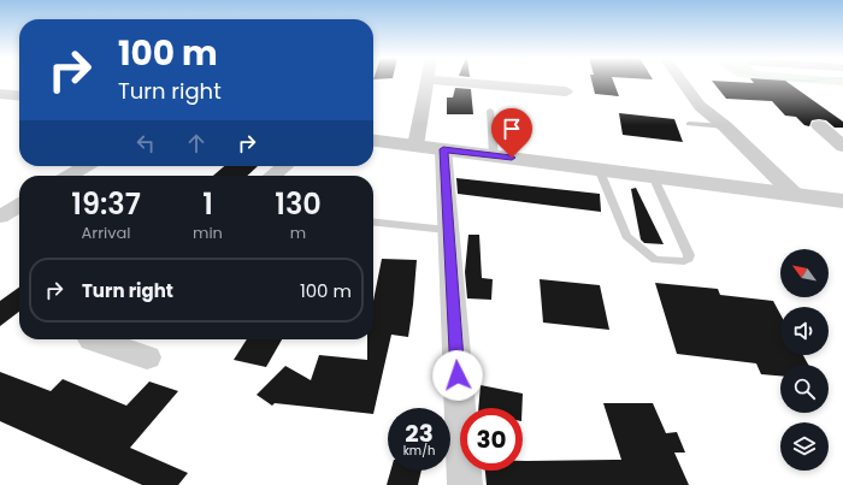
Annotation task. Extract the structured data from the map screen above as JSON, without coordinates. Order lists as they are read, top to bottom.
{
  "north": "top left",
  "page": {
    "turn": ["100 m", "Turn right"],
    "eta": [
      "19:37",
      "Arrival",
      "1",
      "min",
      "130",
      "m"
    ],
    "list": [
      {
        "name": "Turn right",
        "value": "100 m"
      }
    ],
    "speed": "23 km/h",
    "limit": "30"
  }
}
